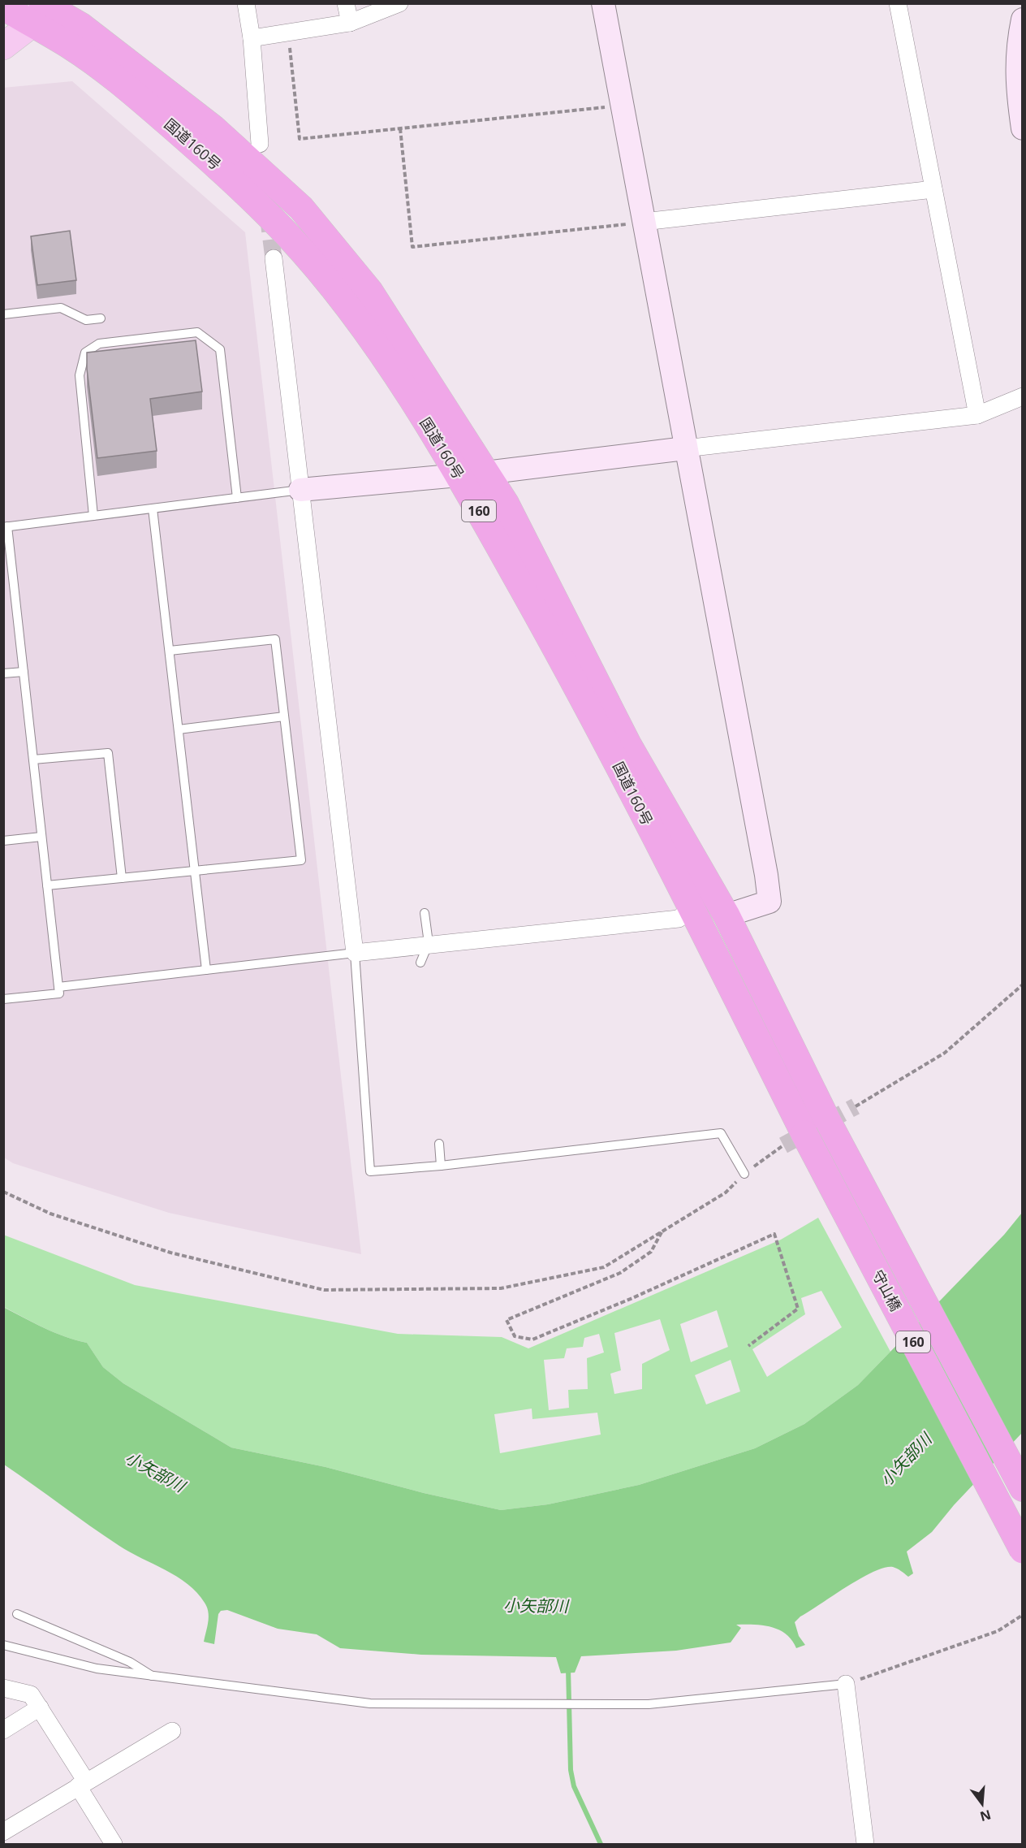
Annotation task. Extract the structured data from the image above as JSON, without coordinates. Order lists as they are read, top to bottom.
{
  "streets": {
    "highway": ["国道160号", "160", "守山橋"]
  },
  "crossings": [
    ["国道160号", "守山橋"]
  ],
  "water": ["小矢部川"],
  "north": "bottom"
}
